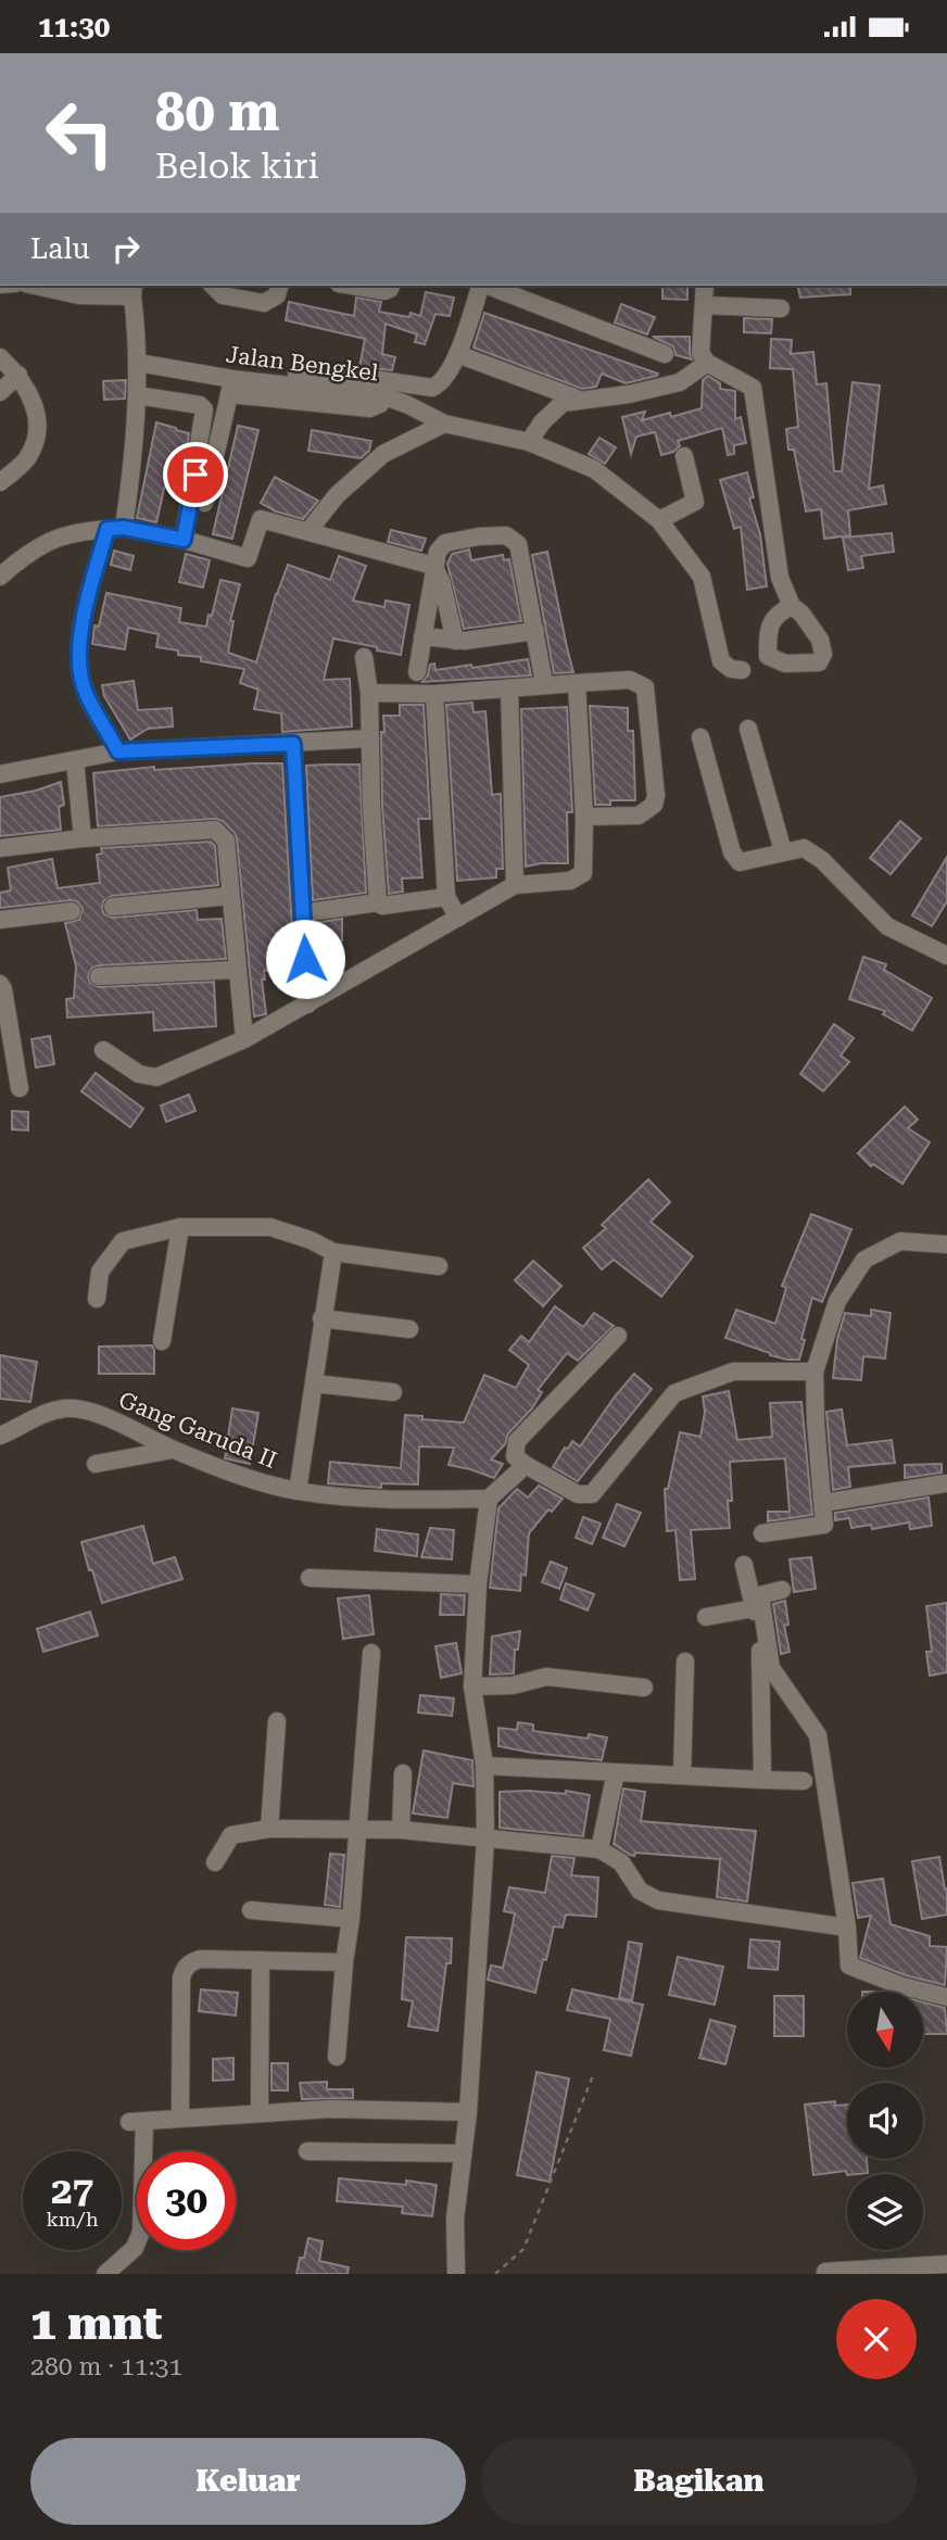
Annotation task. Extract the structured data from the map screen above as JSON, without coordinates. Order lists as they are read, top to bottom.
{
  "streets": {
    "street": ["Jalan Bengkel", "Gang Garuda II"]
  },
  "north": "bottom",
  "page": {
    "status": "11:30",
    "turn": ["80 m", "Belok kiri"],
    "then": "Lalu",
    "speed": "27 km/h",
    "limit": "30",
    "heading": ["1 mnt", "280 m · 11:31"],
    "buttons": ["Keluar", "Bagikan"]
  }
}
